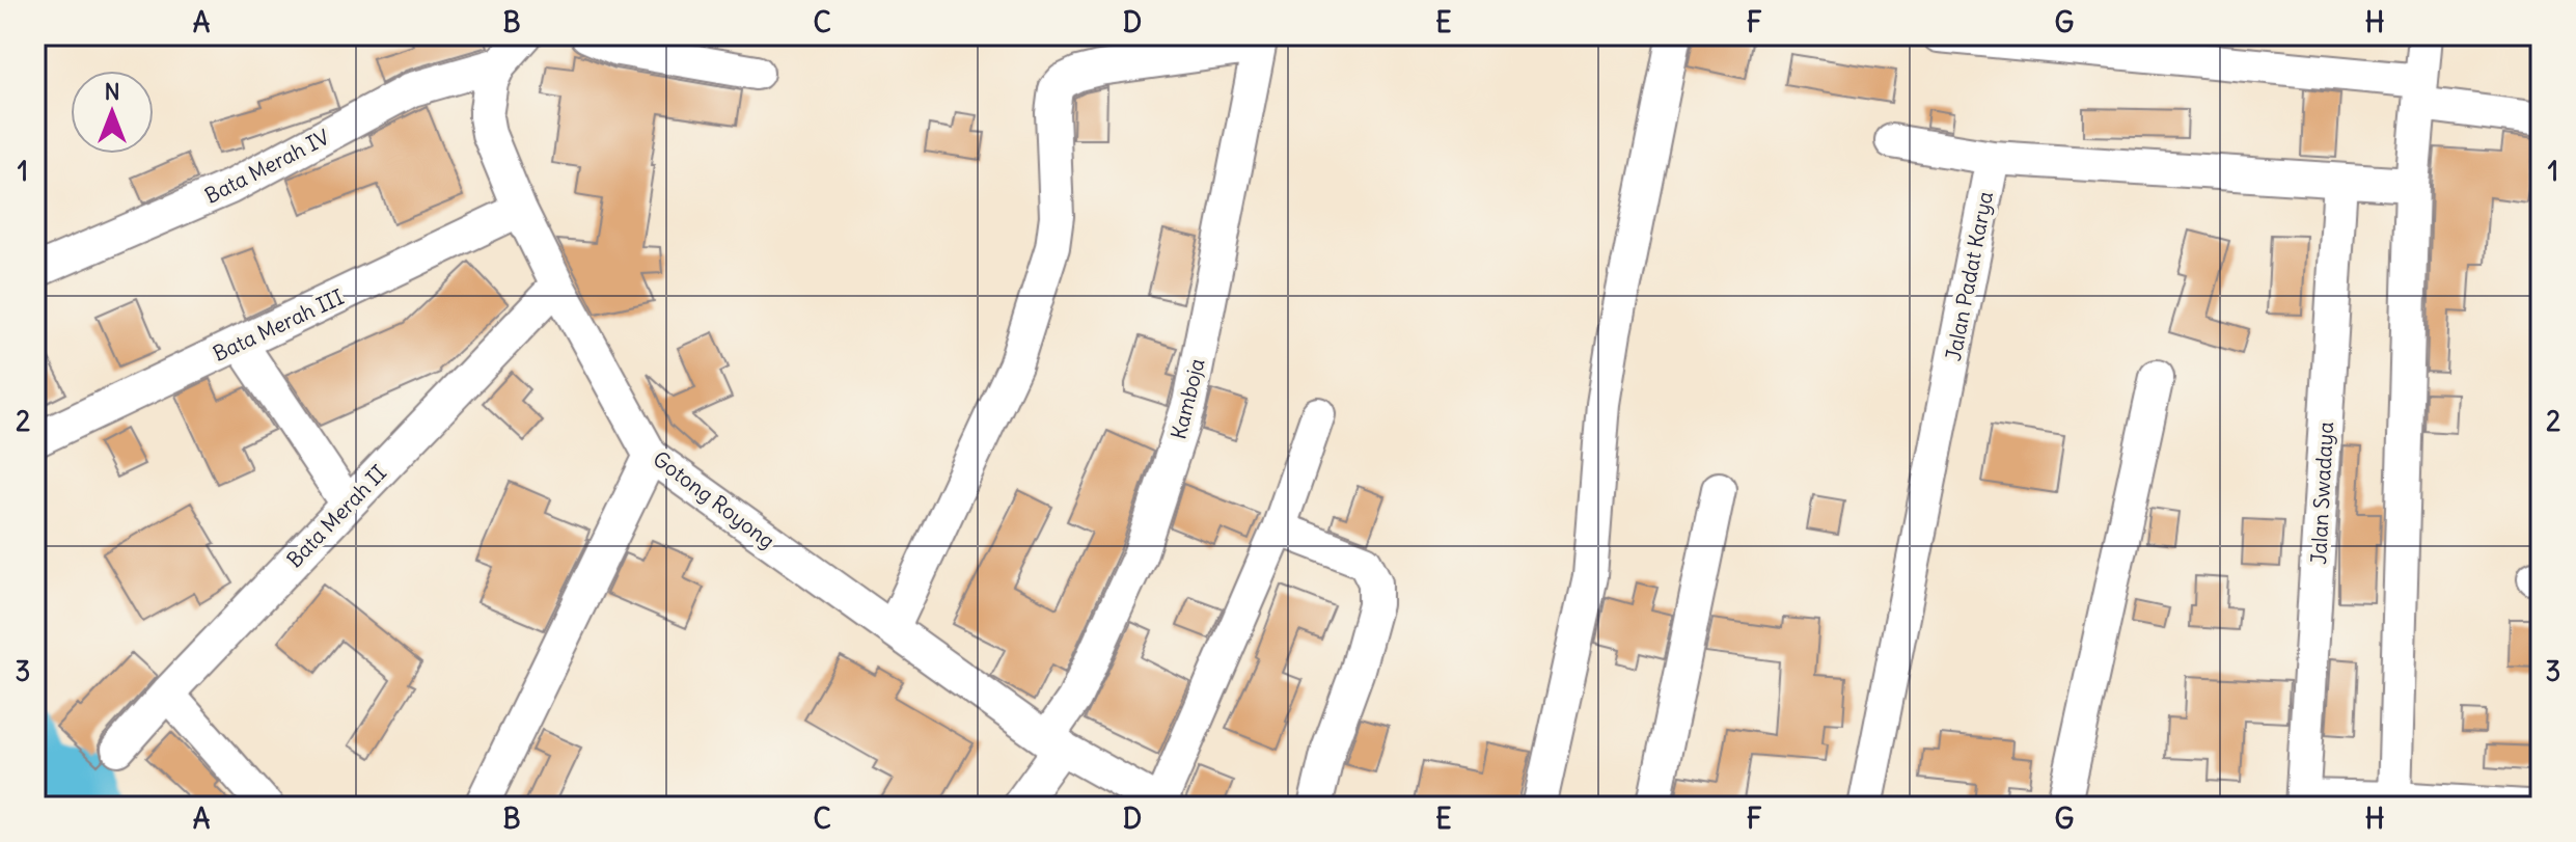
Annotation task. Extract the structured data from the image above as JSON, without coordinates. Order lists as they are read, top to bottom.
{
  "streets": {
    "street": [
      "Bata Merah IV",
      "Jalan Padat Karya",
      "Bata Merah III",
      "Kamboja",
      "Jalan Swadaya",
      "Gotong Royong",
      "Bata Merah II"
    ]
  },
  "crossings": [
    ["Bata Merah IV", "Gotong Royong"],
    ["Bata Merah III", "Gotong Royong"],
    ["Kamboja", "Gotong Royong"],
    ["Gotong Royong", "Bata Merah II"]
  ],
  "north": "top",
  "grid": {
    "columns": [
      "A",
      "B",
      "C",
      "D",
      "E",
      "F",
      "G",
      "H"
    ],
    "rows": ["1", "2", "3"]
  }
}
